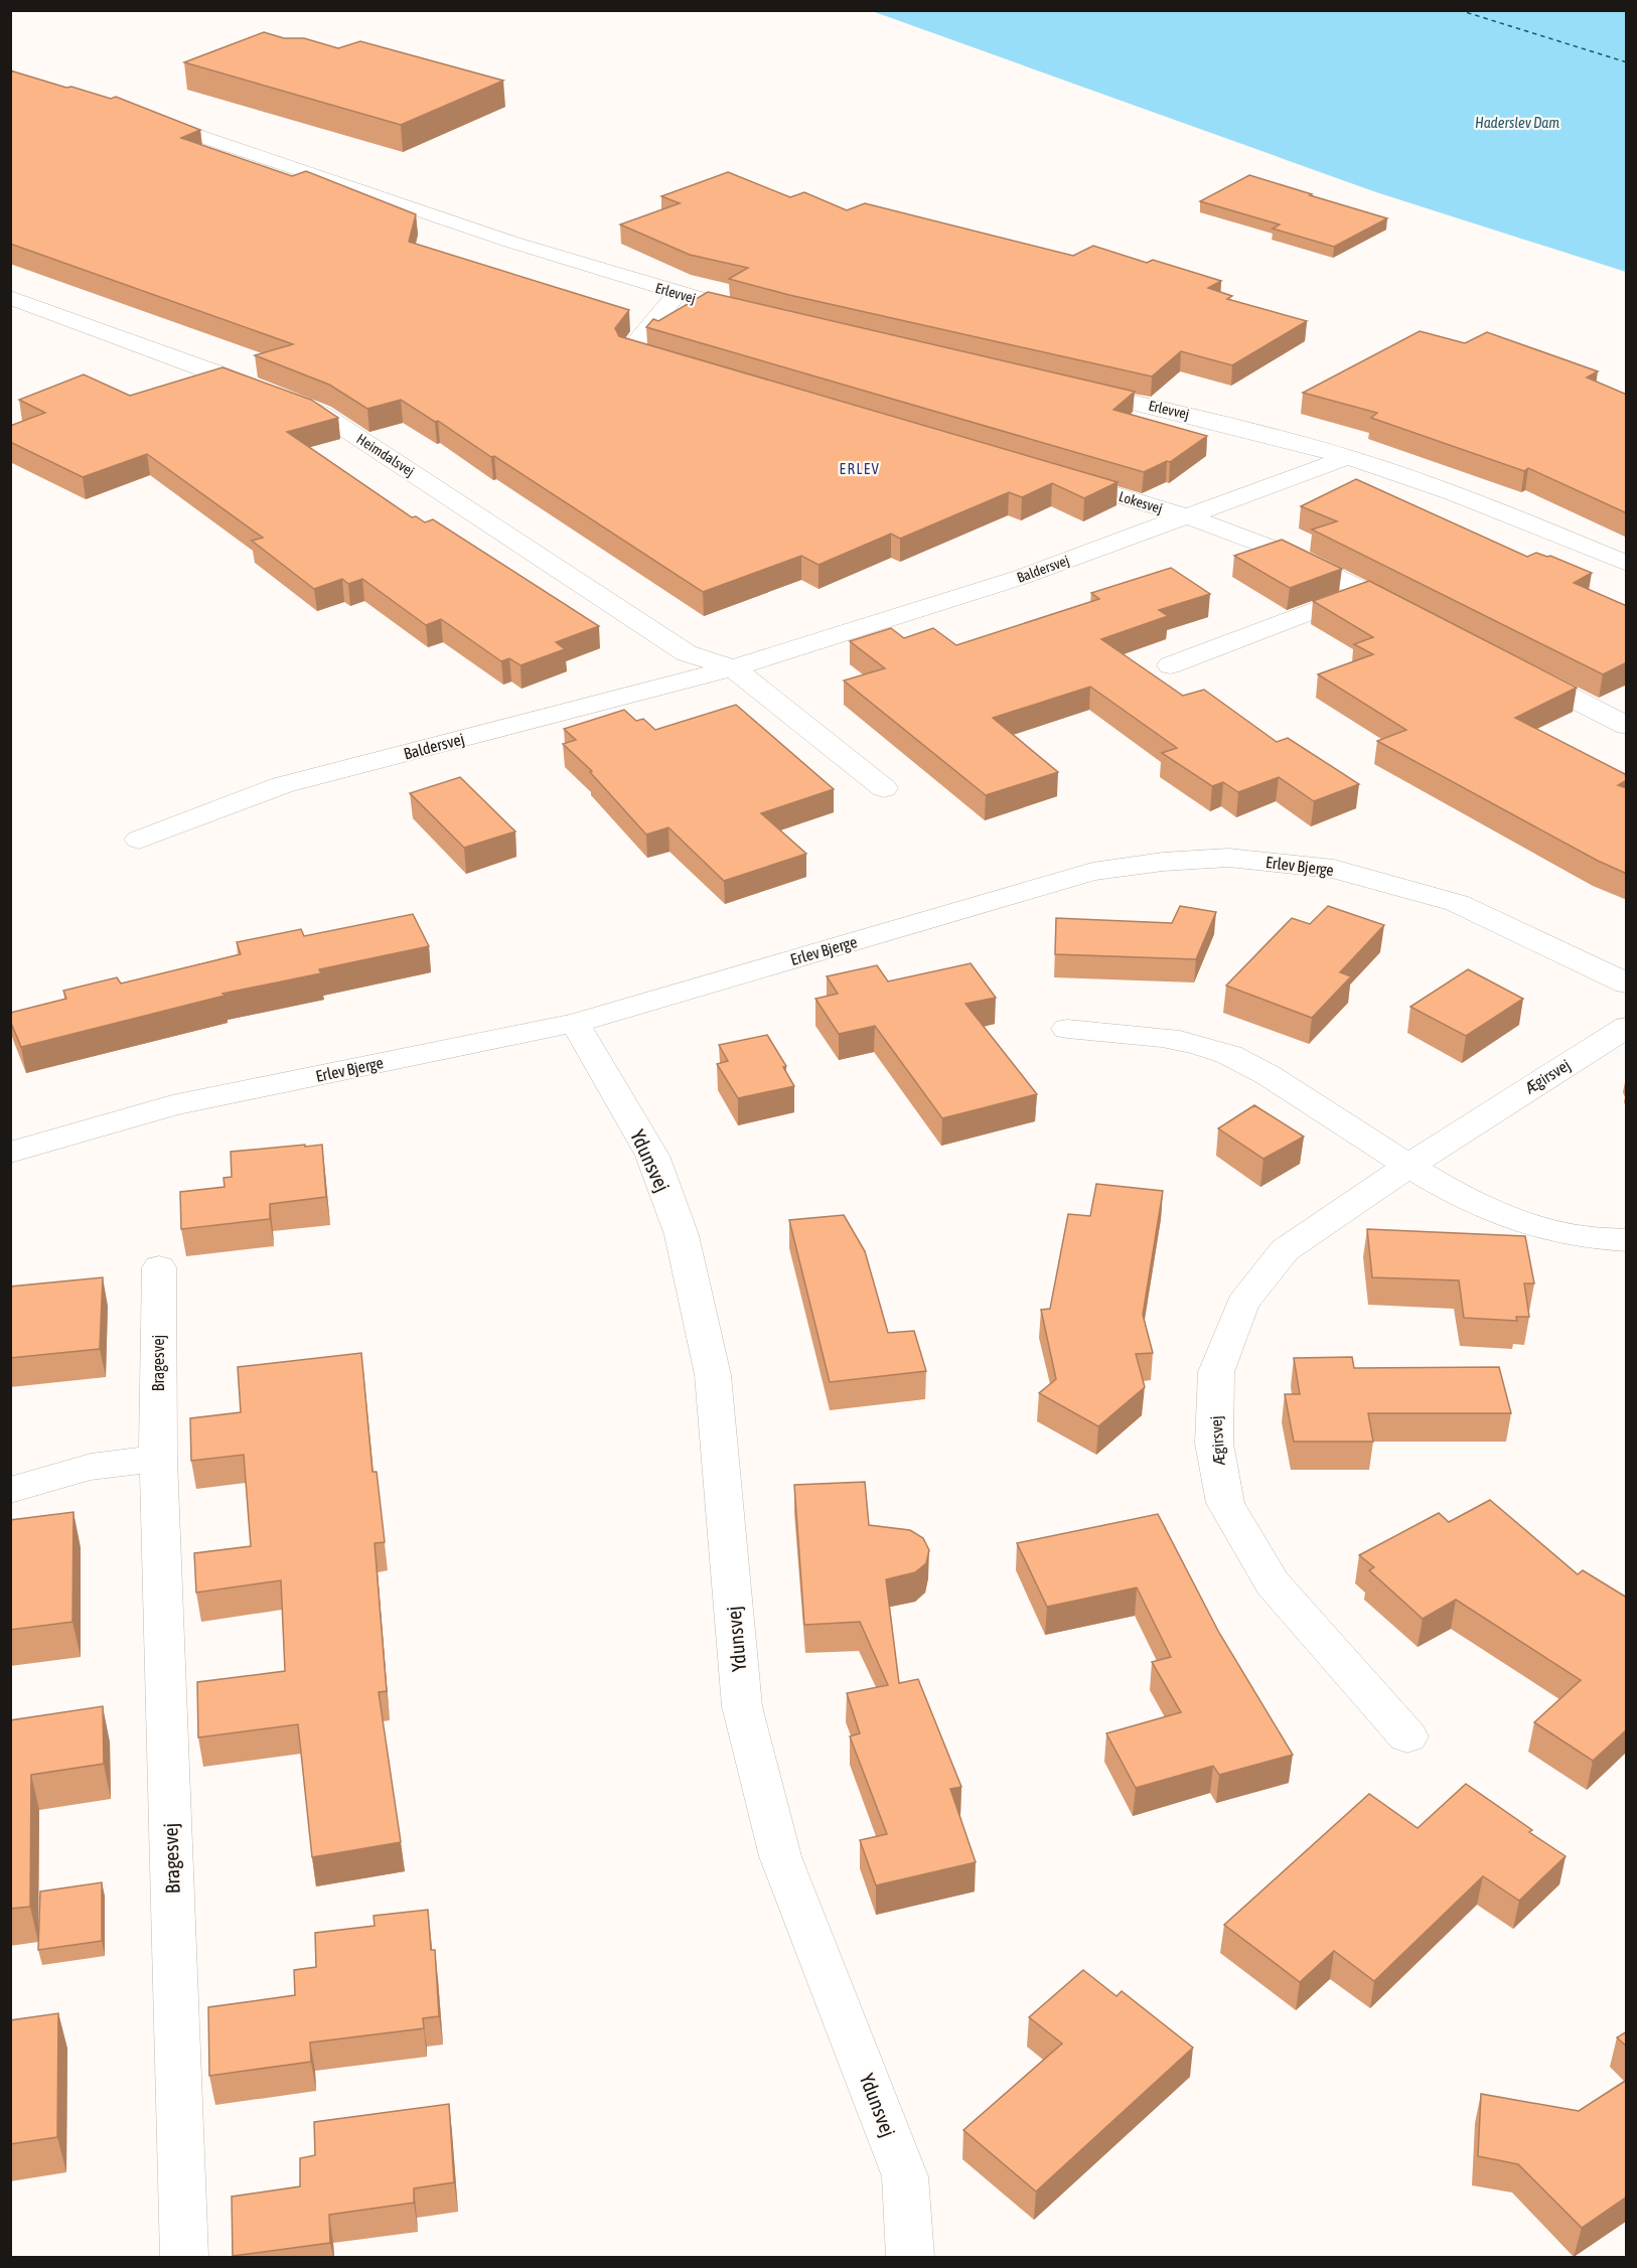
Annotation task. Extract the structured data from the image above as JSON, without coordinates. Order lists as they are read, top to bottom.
{
  "streets": {
    "street": [
      "Erlevvej",
      "Heimdalsvej",
      "Lokesvej",
      "Baldersvej",
      "Erlev Bjerge",
      "Ægirsvej",
      "Ydunsvej",
      "Bragesvej"
    ]
  },
  "crossings": [
    ["Erlevvej", "Baldersvej"],
    ["Heimdalsvej", "Baldersvej"],
    ["Lokesvej", "Baldersvej"],
    ["Erlev Bjerge", "Ydunsvej"]
  ],
  "districts": ["ERLEV"],
  "water": ["Haderslev Dam"]
}
